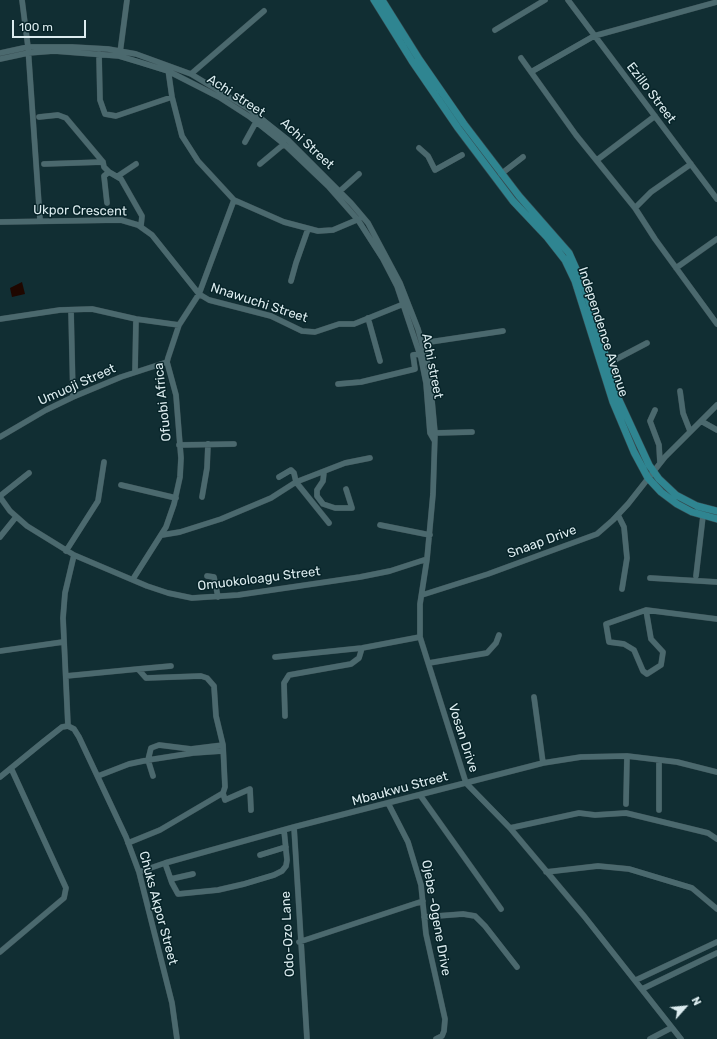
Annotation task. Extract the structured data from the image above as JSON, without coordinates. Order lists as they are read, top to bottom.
{
  "streets": {
    "main road": ["Independence Avenue"],
    "street": [
      "Ezillo Street",
      "Achi street",
      "Achi Street",
      "Ukpor Crescent",
      "Nnawuchi Street",
      "Umuoji Street",
      "Ofuobi Africa",
      "Snaap Drive",
      "Omuokoloagu Street",
      "Vosan Drive",
      "Mbaukwu Street",
      "Chuks Akpor Street",
      "Ojebe -Ogene Drive",
      "Odo-Ozo Lane"
    ]
  },
  "crossings": [
    ["Achi street", "Achi Street"],
    ["Achi street", "Nnawuchi Street"],
    ["Achi street", "Vosan Drive"],
    ["Achi Street", "Nnawuchi Street"],
    ["Achi Street", "Vosan Drive"],
    ["Ukpor Crescent", "Nnawuchi Street"],
    ["Ukpor Crescent", "Ofuobi Africa"],
    ["Nnawuchi Street", "Ofuobi Africa"],
    ["Independence Avenue", "Snaap Drive"],
    ["Umuoji Street", "Ofuobi Africa"],
    ["Ofuobi Africa", "Omuokoloagu Street"],
    ["Snaap Drive", "Vosan Drive"],
    ["Omuokoloagu Street", "Vosan Drive"],
    ["Vosan Drive", "Mbaukwu Street"],
    ["Mbaukwu Street", "Chuks Akpor Street"],
    ["Mbaukwu Street", "Ojebe -Ogene Drive"],
    ["Mbaukwu Street", "Odo-Ozo Lane"]
  ],
  "scale_bar": "100 m",
  "north": "top right"
}
